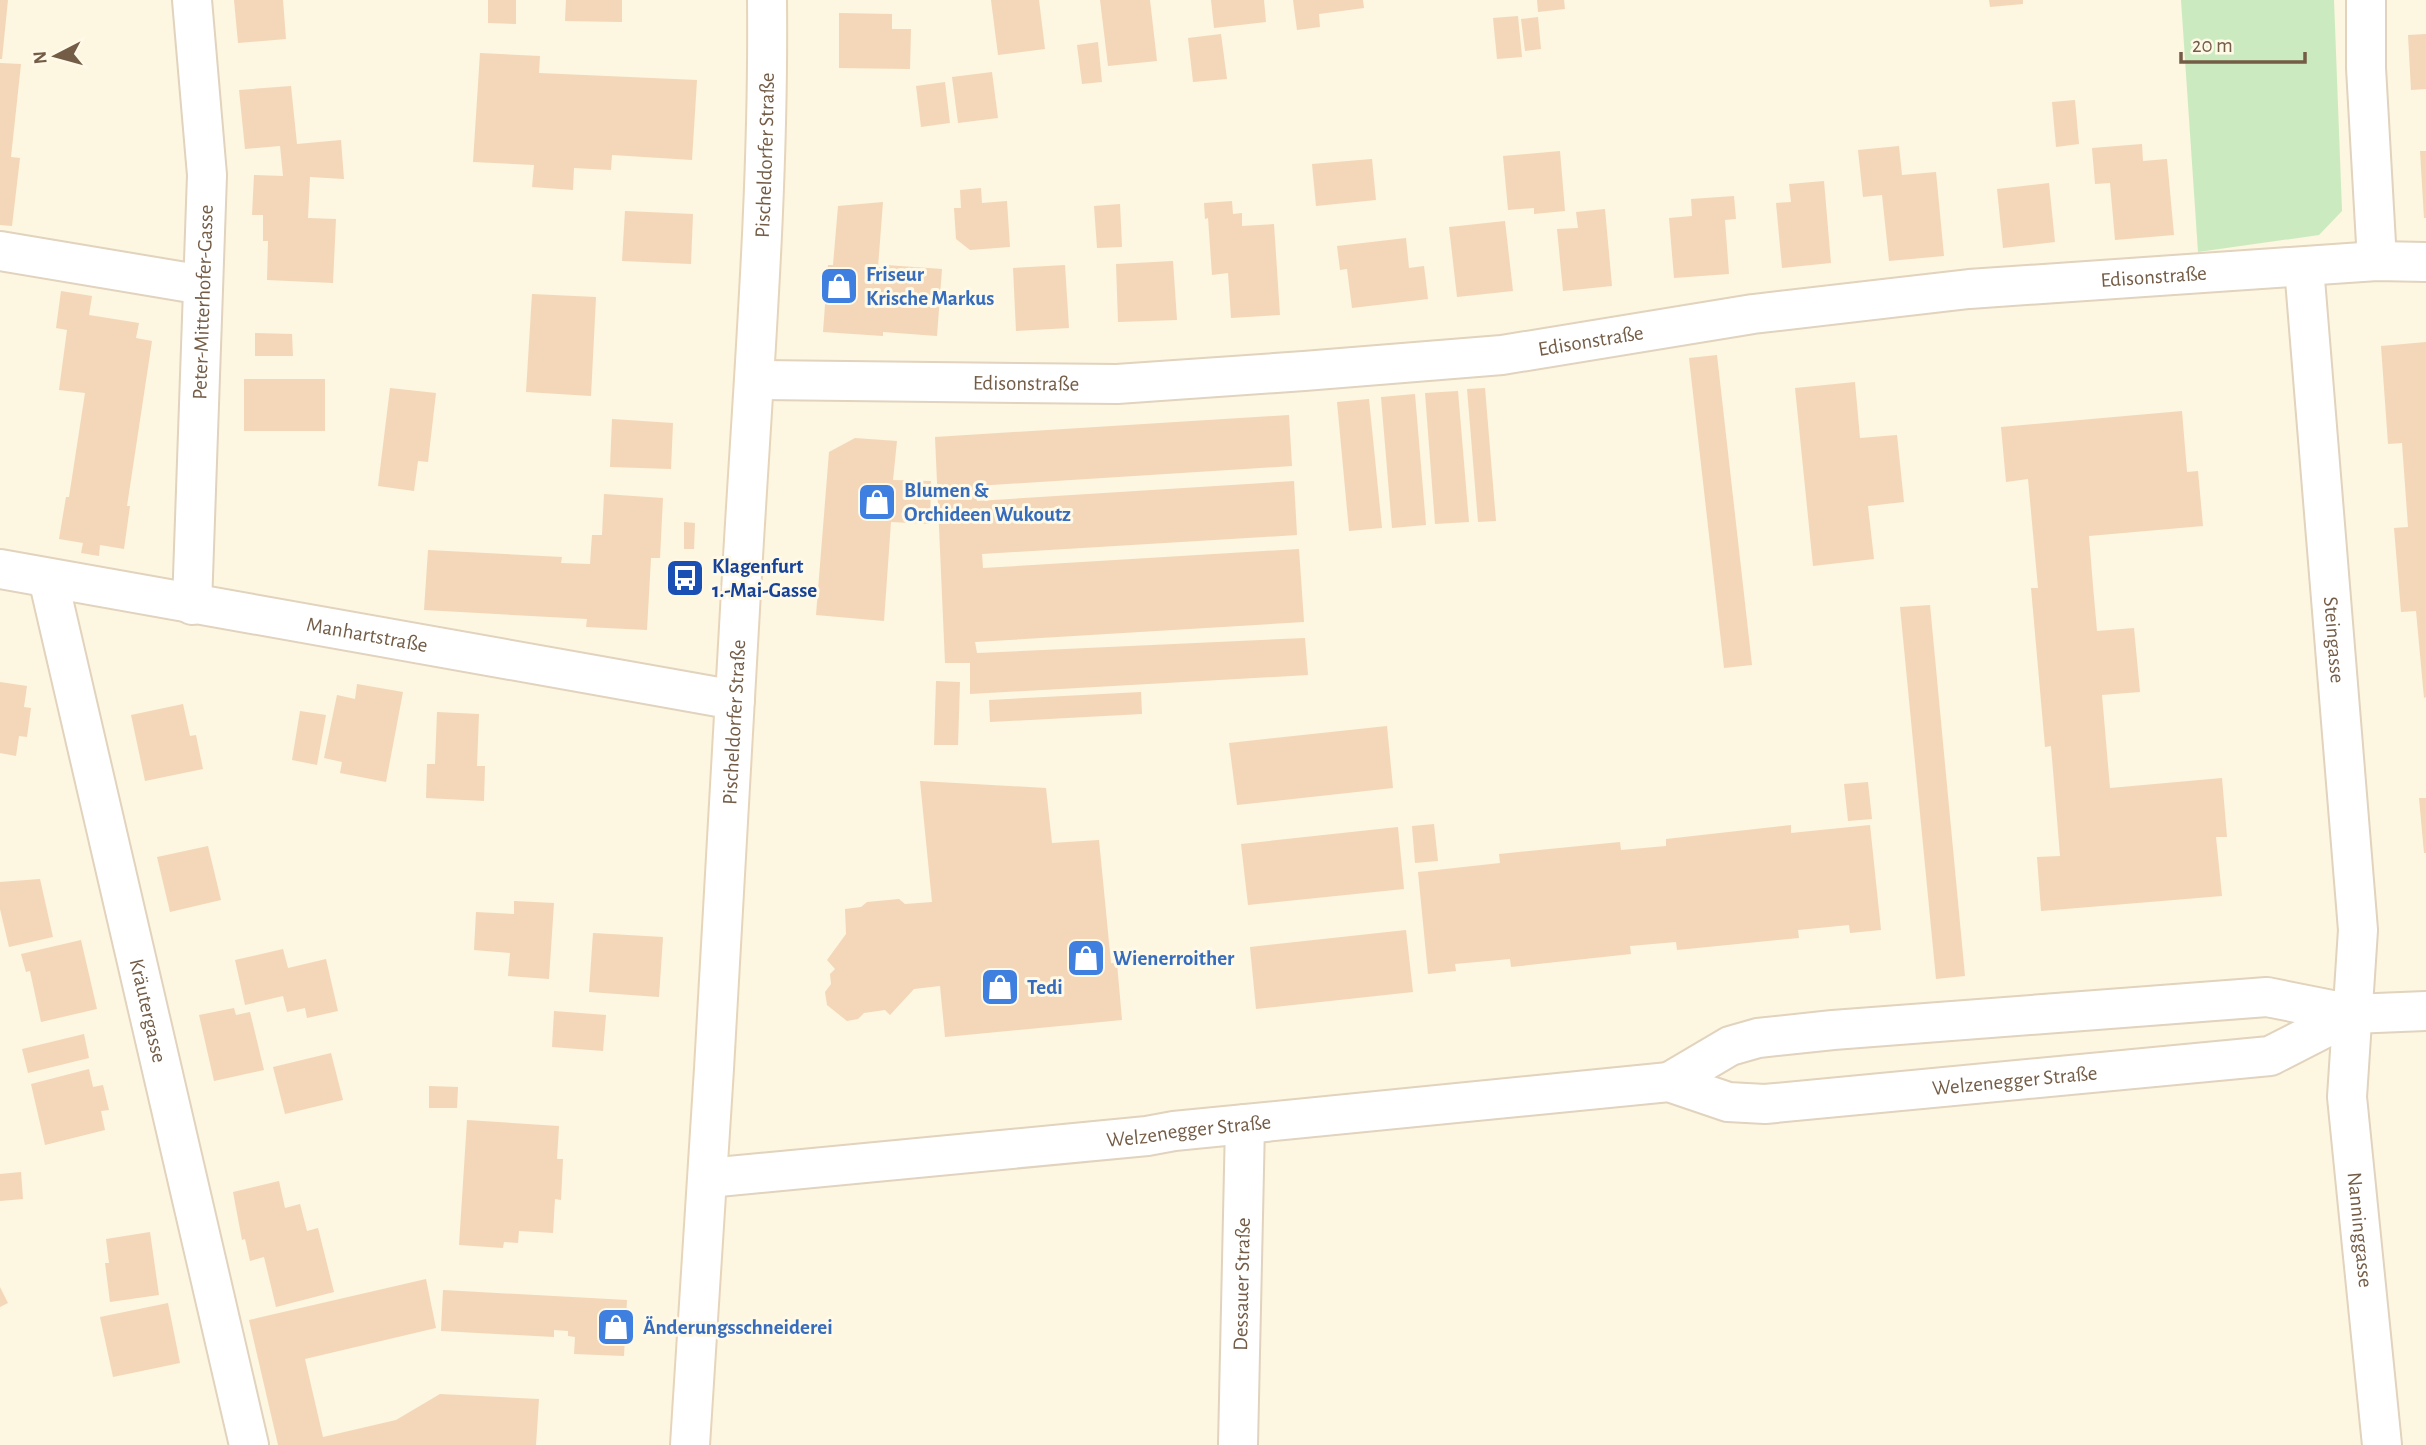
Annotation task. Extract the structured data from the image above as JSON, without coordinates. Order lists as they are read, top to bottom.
{
  "streets": {
    "street": [
      "Pischeldorfer Straße",
      "Edisonstraße",
      "Peter-Mitterhofer-Gasse",
      "Manhartstraße",
      "Steingasse",
      "Kräutergasse",
      "Welzenegger Straße",
      "Nanninggasse",
      "Dessauer Straße"
    ]
  },
  "crossings": [
    ["Pischeldorfer Straße", "Edisonstraße"],
    ["Pischeldorfer Straße", "Manhartstraße"],
    ["Pischeldorfer Straße", "Welzenegger Straße"],
    ["Edisonstraße", "Steingasse"],
    ["Peter-Mitterhofer-Gasse", "Manhartstraße"],
    ["Manhartstraße", "Kräutergasse"],
    ["Steingasse", "Welzenegger Straße"],
    ["Steingasse", "Nanninggasse"],
    ["Welzenegger Straße", "Nanninggasse"],
    ["Welzenegger Straße", "Dessauer Straße"]
  ],
  "places": {
    "shop": [
      "Friseur Krische Markus",
      "Blumen & Orchideen Wukoutz",
      "Wienerroither",
      "Tedi",
      "Änderungsschneiderei"
    ],
    "bus stop": ["Klagenfurt 1.-Mai-Gasse"]
  },
  "scale_bar": "20 m",
  "north": "left"
}
